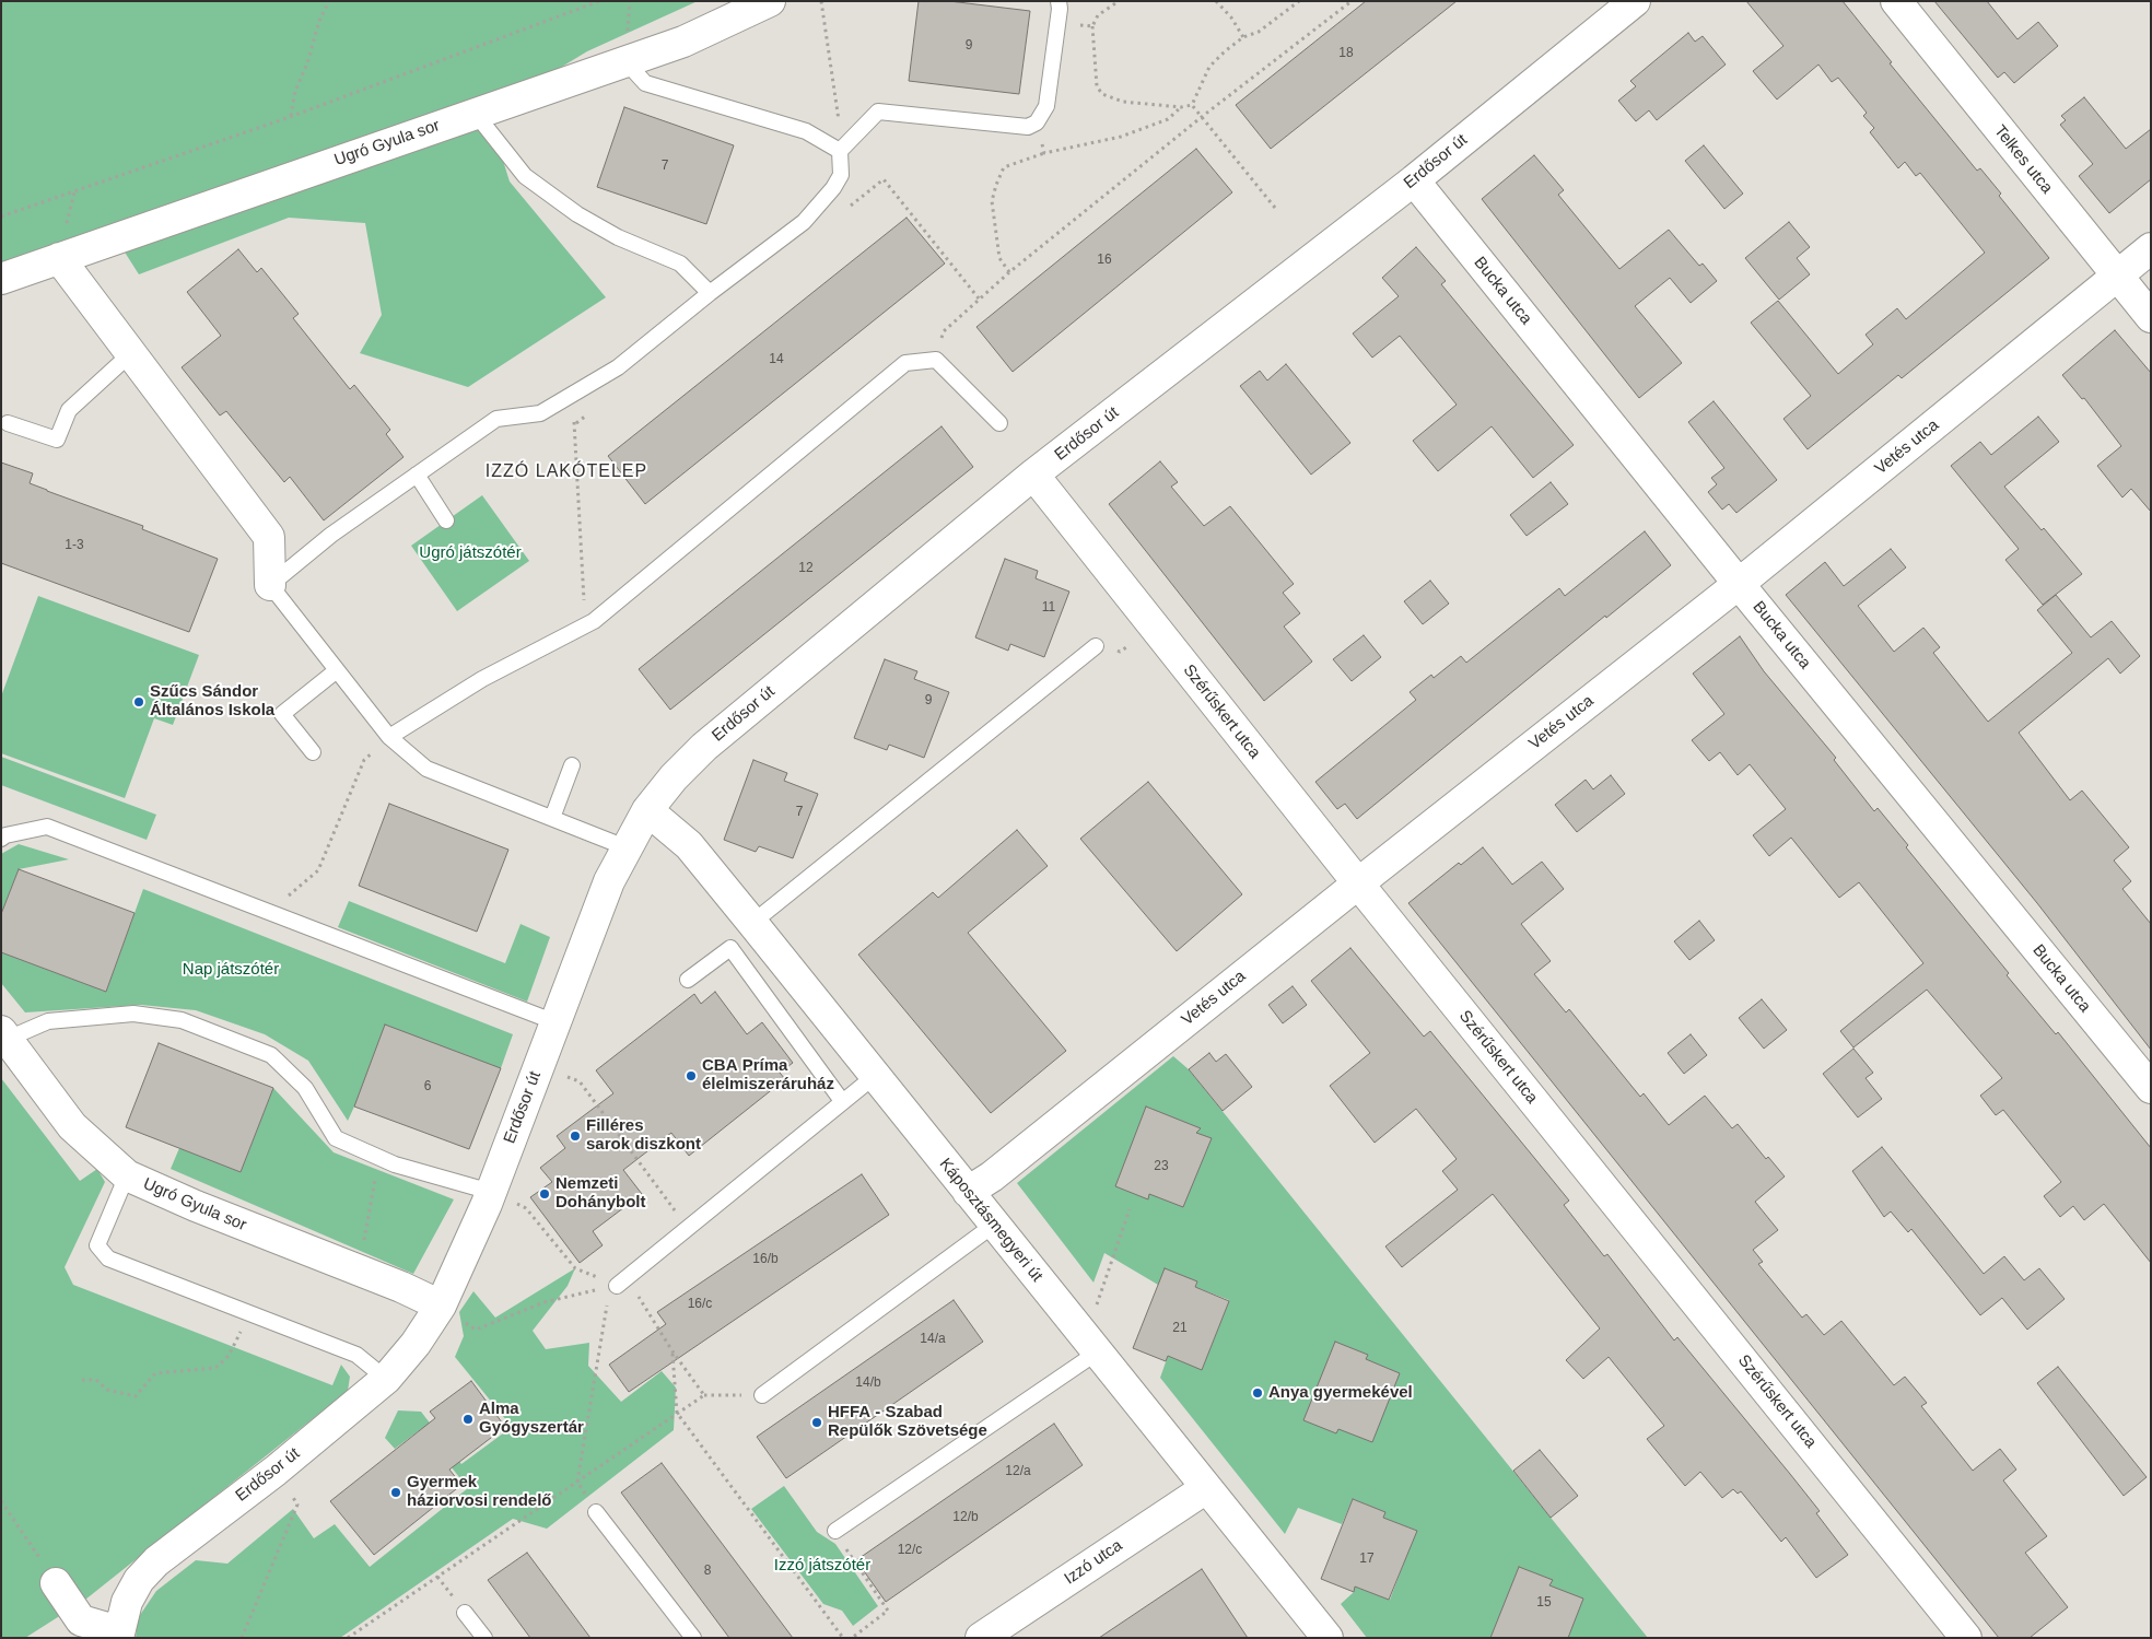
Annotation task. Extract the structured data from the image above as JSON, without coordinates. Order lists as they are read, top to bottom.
{
  "streets": {
    "street": [
      "Ugró Gyula sor",
      "Telkes utca",
      "Erdősor út",
      "Bucka utca",
      "Vetés utca",
      "Szérűskert utca",
      "Káposztásmegyeri út",
      "Izzó utca"
    ]
  },
  "crossings": [
    ["Ugró Gyula sor", "Erdősor út"],
    ["Telkes utca", "Vetés utca"],
    ["Erdősor út", "Bucka utca"],
    ["Erdősor út", "Szérűskert utca"],
    ["Erdősor út", "Káposztásmegyeri út"],
    ["Bucka utca", "Vetés utca"],
    ["Vetés utca", "Szérűskert utca"],
    ["Vetés utca", "Káposztásmegyeri út"],
    ["Káposztásmegyeri út", "Izzó utca"]
  ],
  "districts": ["IZZÓ LAKÓTELEP"],
  "parks": ["Ugró játszótér", "Nap játszótér", "Izzó játszótér"],
  "places": [
    "Szűcs Sándor Általános Iskola",
    "CBA Príma élelmiszeráruház",
    "Filléres sarok diszkont",
    "Nemzeti Dohánybolt",
    "Anya gyermekével",
    "Alma Gyógyszertár",
    "HFFA - Szabad Repülők Szövetsége",
    "Gyermek háziorvosi rendelő"
  ],
  "house_numbers": [
    "9",
    "18",
    "7",
    "16",
    "14",
    "1-3",
    "12",
    "11",
    "9",
    "7",
    "6",
    "23",
    "16/b",
    "16/c",
    "21",
    "14/a",
    "14/b",
    "12/a",
    "12/b",
    "12/c",
    "17",
    "8",
    "15"
  ]
}
